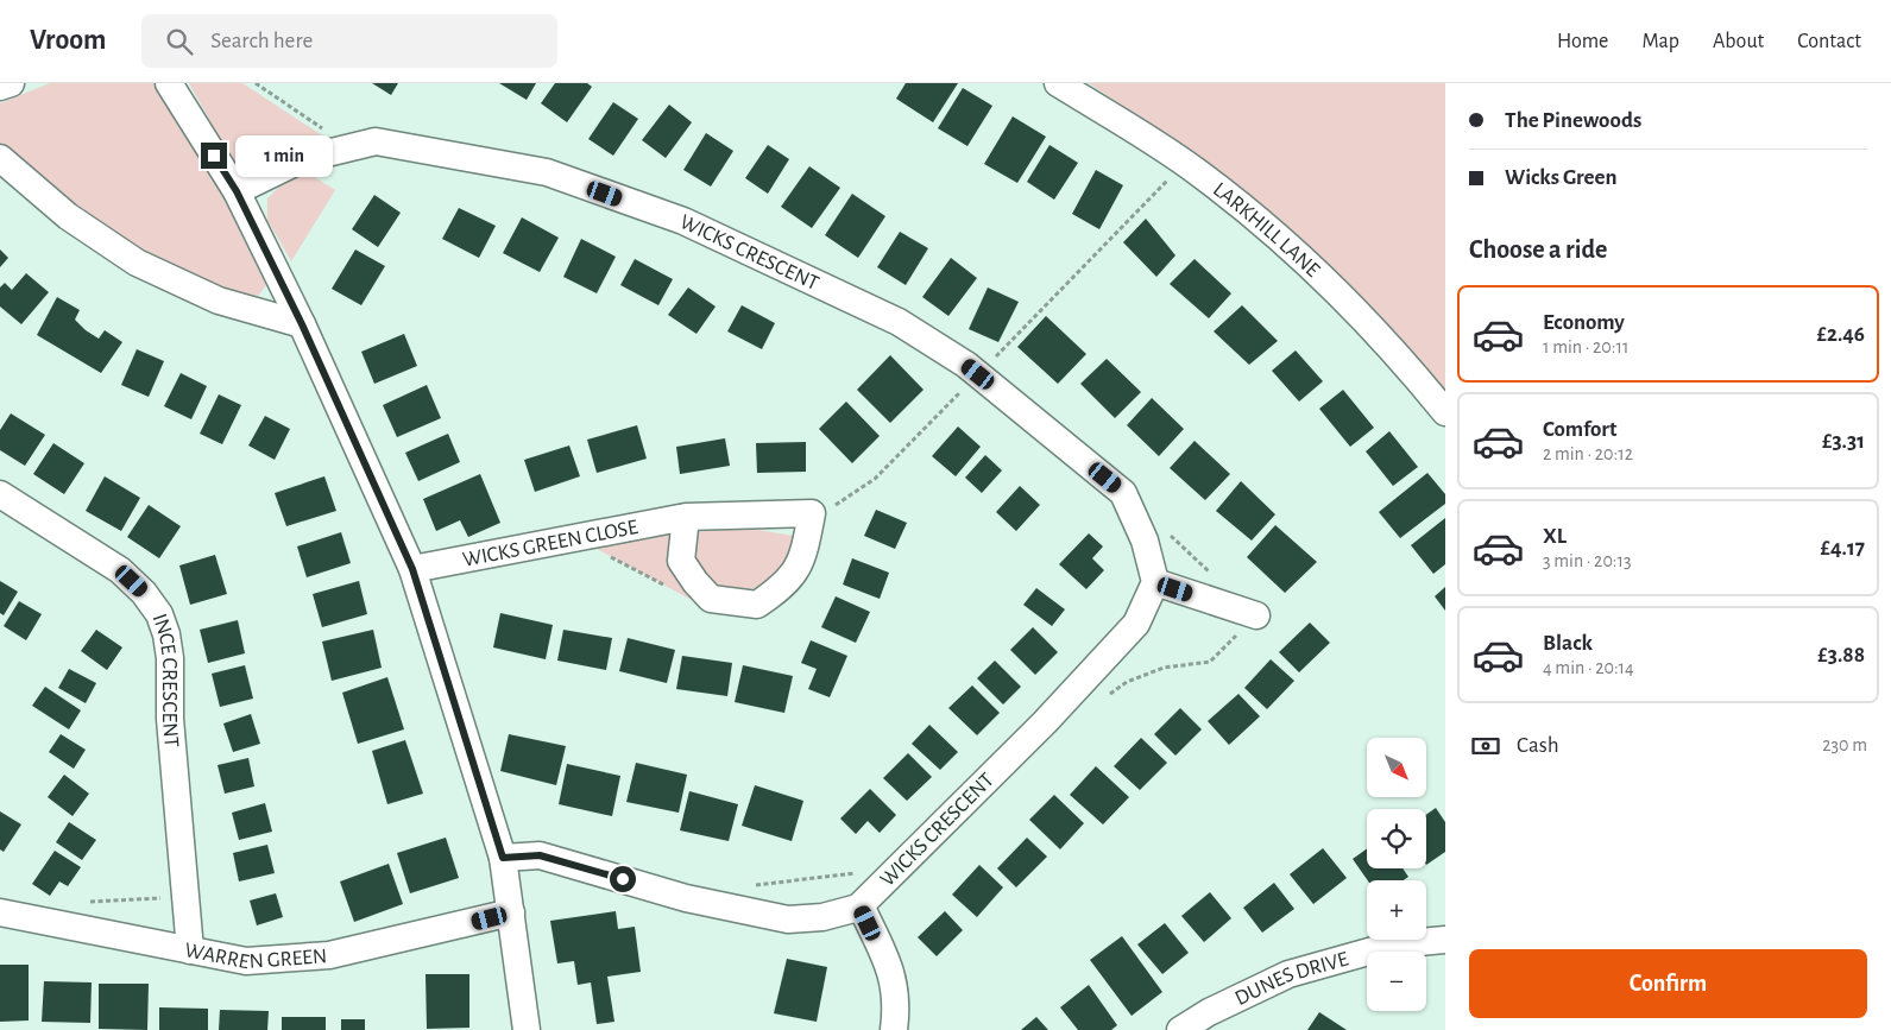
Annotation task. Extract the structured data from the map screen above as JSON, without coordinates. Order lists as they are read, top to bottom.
{
  "streets": {
    "street": [
      "LARKHILL LANE",
      "WICKS CRESCENT",
      "WICKS GREEN CLOSE",
      "INCE CRESCENT",
      "WARREN GREEN",
      "DUNES DRIVE"
    ]
  },
  "crossings": [
    ["INCE CRESCENT", "WARREN GREEN"]
  ],
  "north": "bottom right",
  "page": {
    "header": "Vroom",
    "search": "Search here",
    "nav": [
      "Home",
      "Map",
      "About",
      "Contact"
    ],
    "banner": ["The Pinewoods", "Wicks Green"],
    "bubble": "1 min",
    "heading": "Choose a ride",
    "list": [
      {
        "name": "Economy",
        "note": "1 min · 20:11",
        "value": "£2.46"
      },
      {
        "name": "Comfort",
        "note": "2 min · 20:12",
        "value": "£3.31"
      },
      {
        "name": "XL",
        "note": "3 min · 20:13",
        "value": "£4.17"
      },
      {
        "name": "Black",
        "note": "4 min · 20:14",
        "value": "£3.88"
      }
    ],
    "pay": ["Cash", "230 m"],
    "map_buttons": ["+", "−"],
    "buttons": "Confirm"
  }
}
